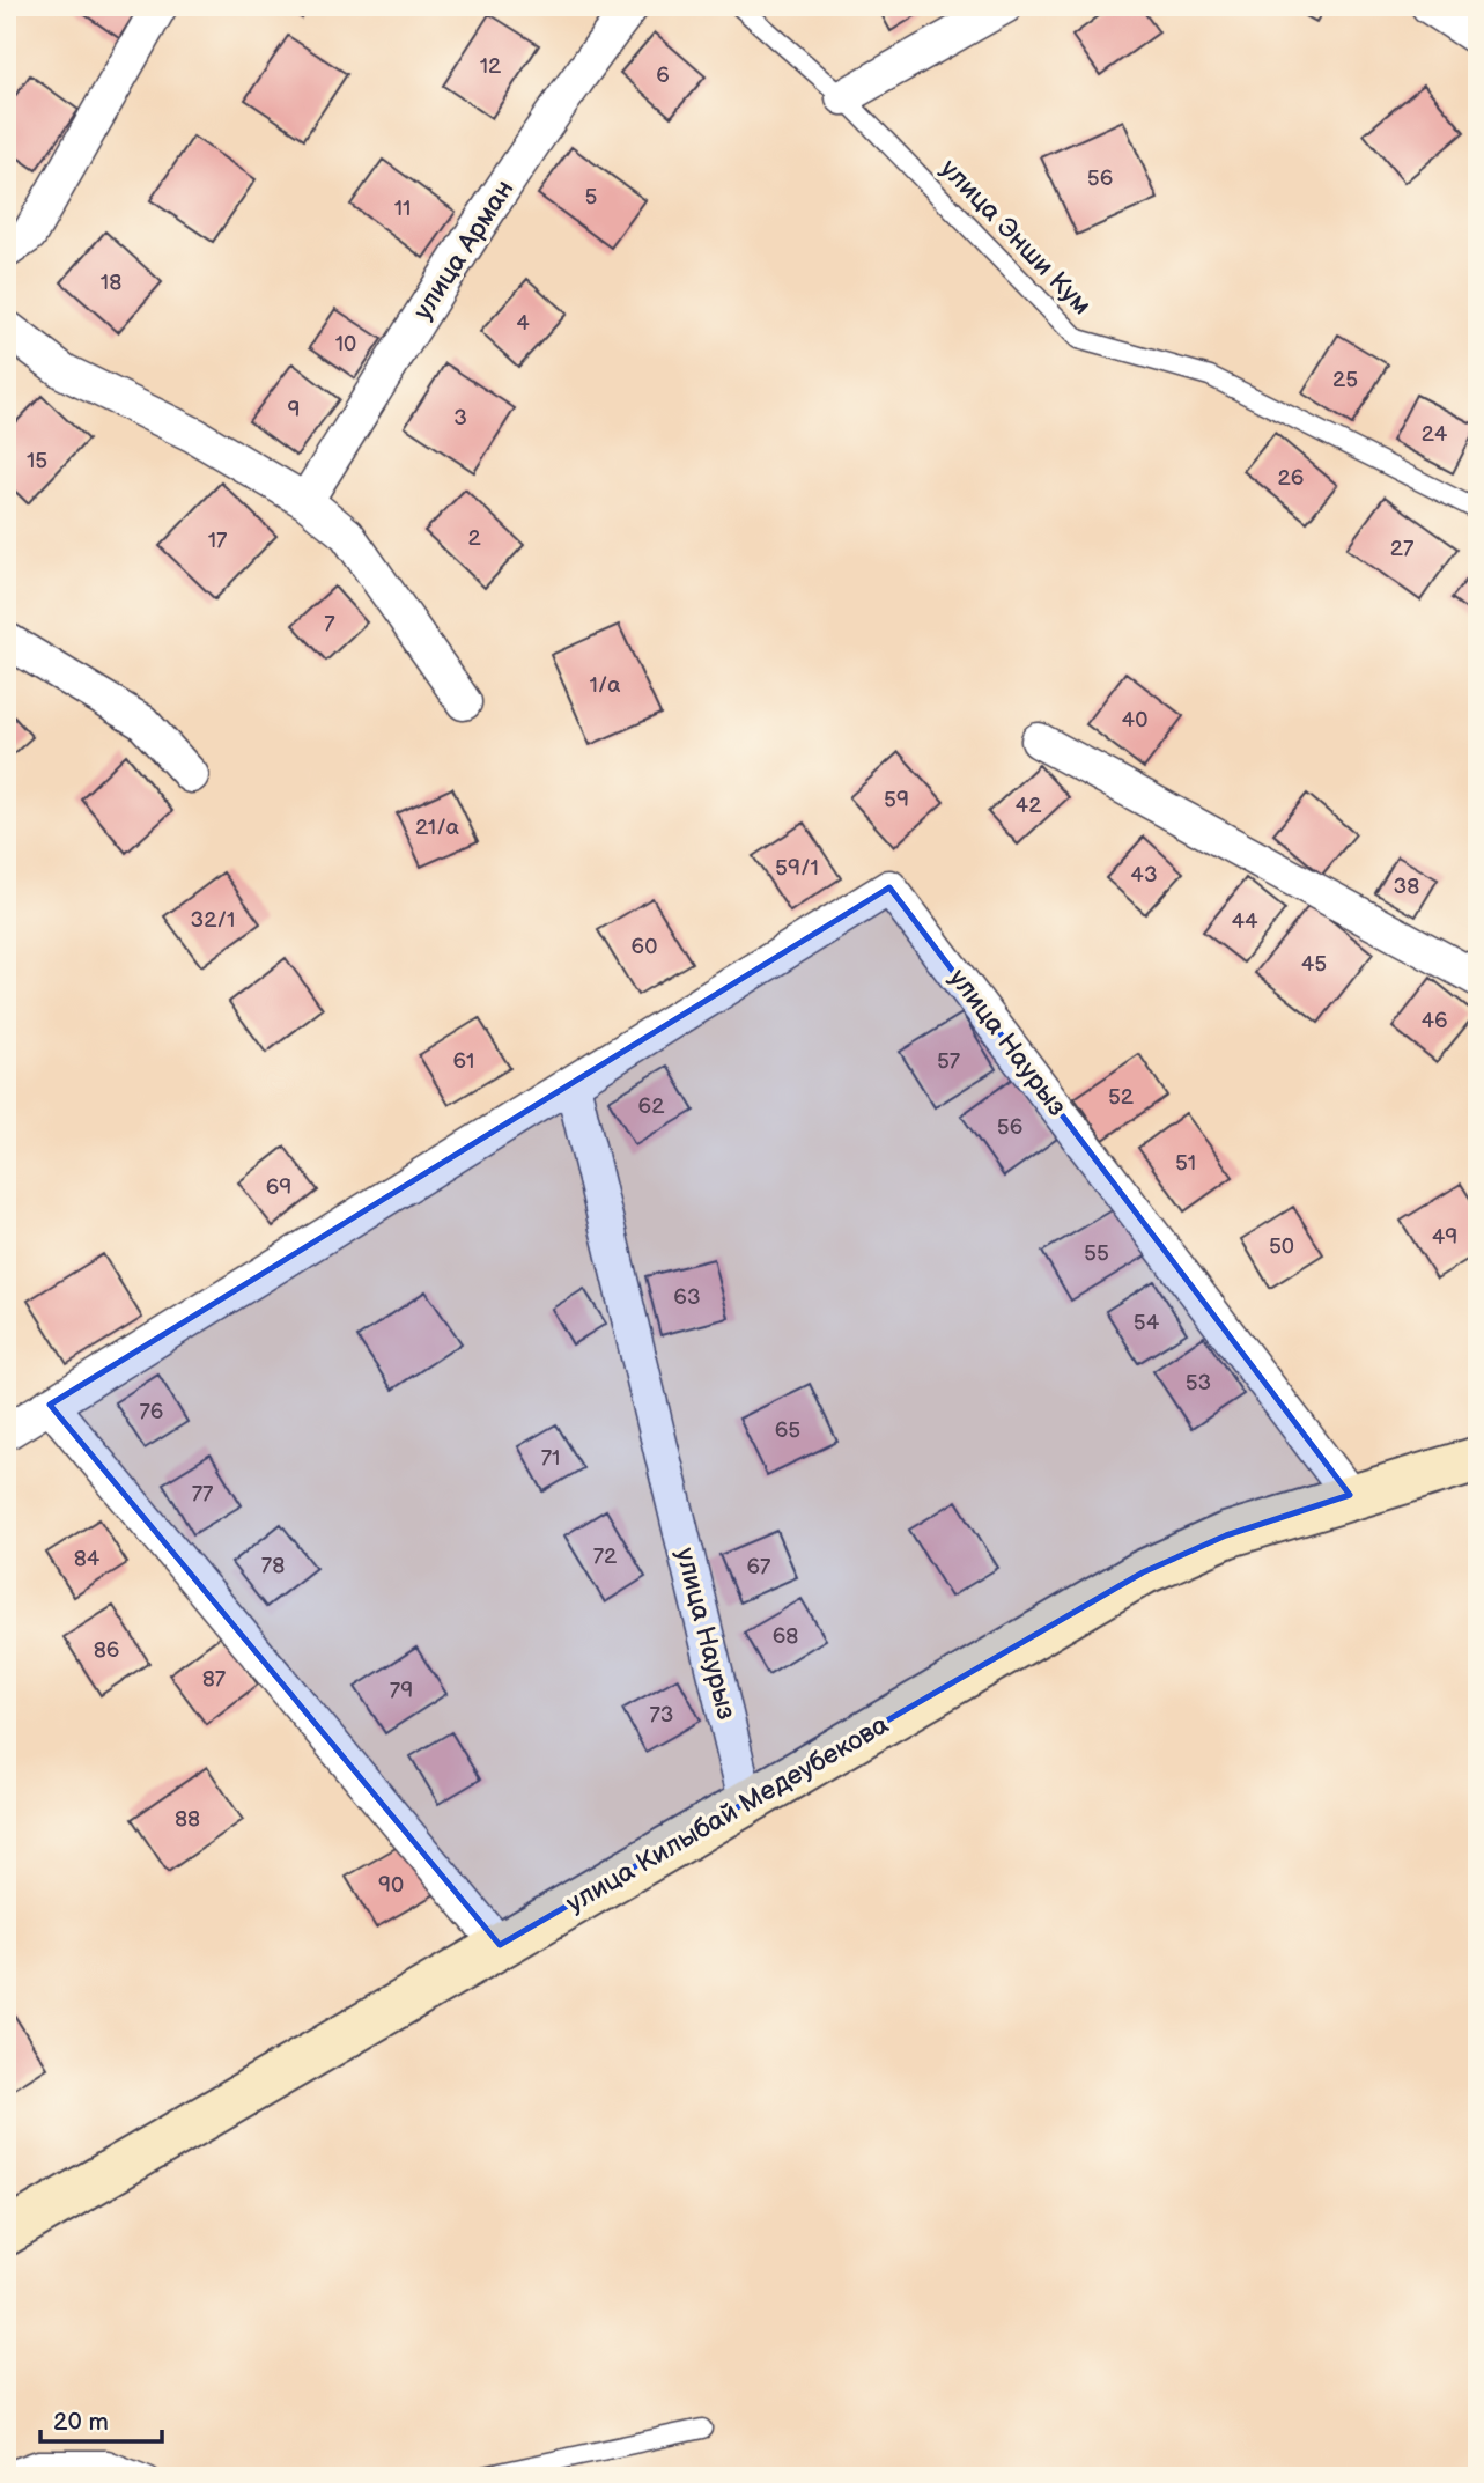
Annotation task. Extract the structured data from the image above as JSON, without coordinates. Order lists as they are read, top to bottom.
{
  "streets": {
    "main road": ["улица Килыбай Медеубекова"],
    "street": ["улица Арман", "улица Наурыз"],
    "lane": ["улица Энши Кум"]
  },
  "crossings": [
    ["улица Наурыз", "улица Килыбай Медеубекова"]
  ],
  "house_numbers": [
    "12",
    "6",
    "56",
    "5",
    "11",
    "18",
    "4",
    "10",
    "25",
    "9",
    "3",
    "24",
    "15",
    "26",
    "2",
    "17",
    "27",
    "7",
    "1/а",
    "40",
    "59",
    "42",
    "21/а",
    "59/1",
    "43",
    "38",
    "32/1",
    "44",
    "60",
    "45",
    "46",
    "61",
    "57",
    "52",
    "62",
    "56",
    "51",
    "69",
    "49",
    "50",
    "55",
    "63",
    "54",
    "53",
    "76",
    "65",
    "71",
    "77",
    "72",
    "84",
    "78",
    "67",
    "68",
    "86",
    "87",
    "79",
    "73",
    "88",
    "90"
  ],
  "scale_bar": "20 m"
}
